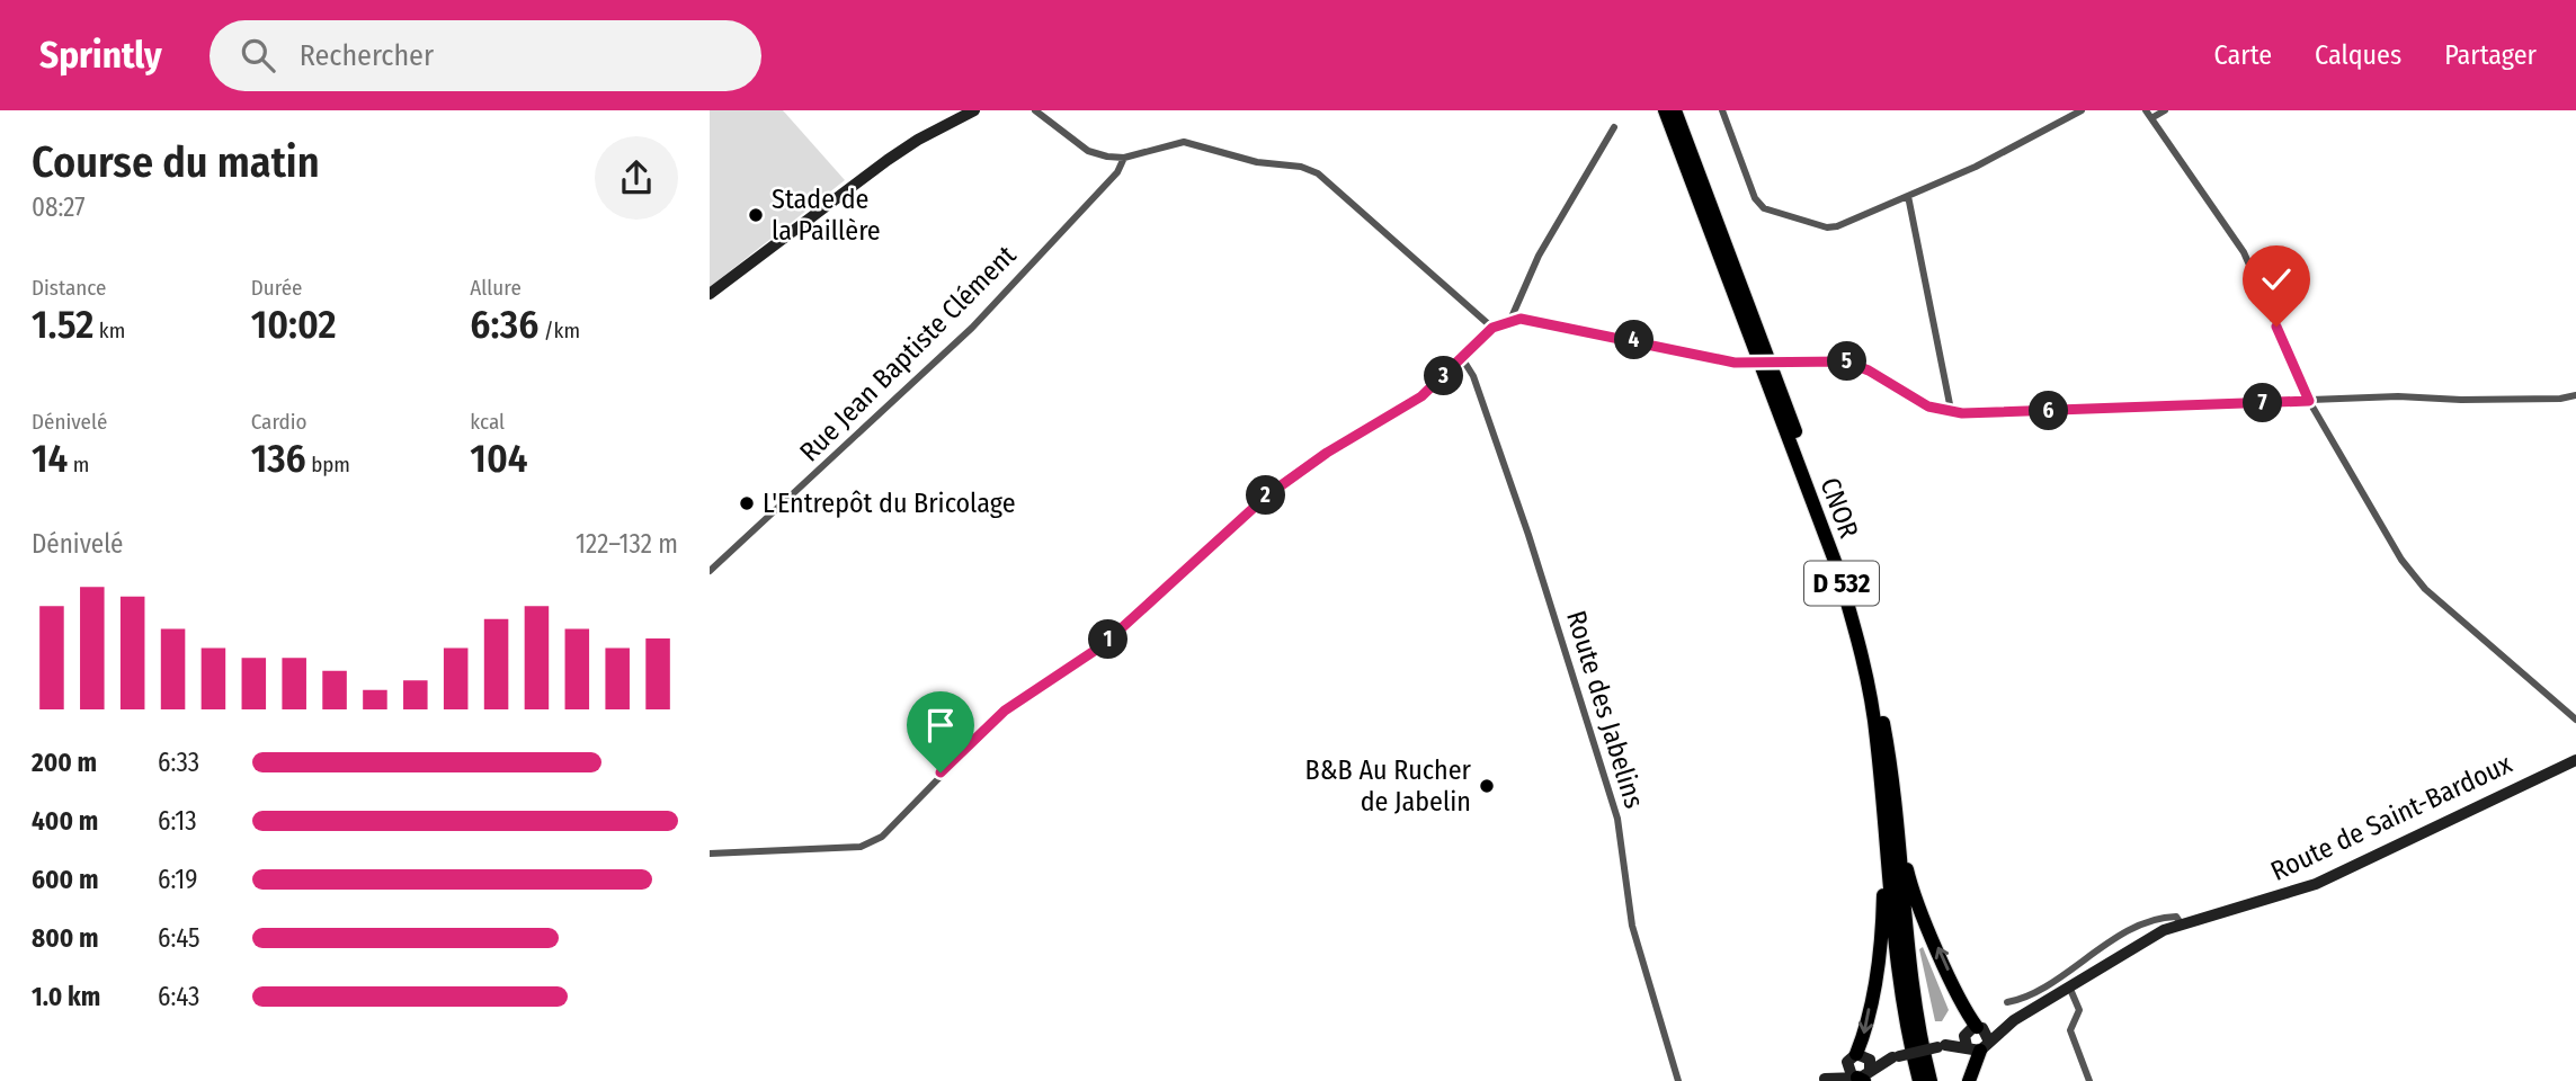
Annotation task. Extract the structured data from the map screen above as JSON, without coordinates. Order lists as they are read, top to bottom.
{
  "streets": {
    "highway": ["CNOR", "D 532"],
    "street": ["Rue Jean Baptiste Clément", "Route des Jabelins", "Route de Saint-Bardoux"]
  },
  "places": ["Stade de la Paillère", "L'Entrepôt du Bricolage", "B&B Au Rucher de Jabelin"],
  "page": {
    "header": "Sprintly",
    "search": "Rechercher",
    "nav": ["Carte", "Calques", "Partager"],
    "heading": ["Course du matin", "08:27"],
    "stats": [
      ["Distance", "1.52 km"],
      ["Durée", "10:02"],
      ["Allure", "6:36 /km"],
      ["Dénivelé", "14 m"],
      ["Cardio", "136 bpm"],
      ["kcal", "104"]
    ],
    "pins": [
      "4",
      "5",
      "3",
      "7",
      "6",
      "2",
      "1"
    ],
    "chart": ["Dénivelé", "122–132 m"],
    "list": [
      {
        "name": "200 m",
        "note": "6:33"
      },
      {
        "name": "400 m",
        "note": "6:13"
      },
      {
        "name": "600 m",
        "note": "6:19"
      },
      {
        "name": "800 m",
        "note": "6:45"
      },
      {
        "name": "1.0 km",
        "note": "6:43"
      }
    ]
  }
}
